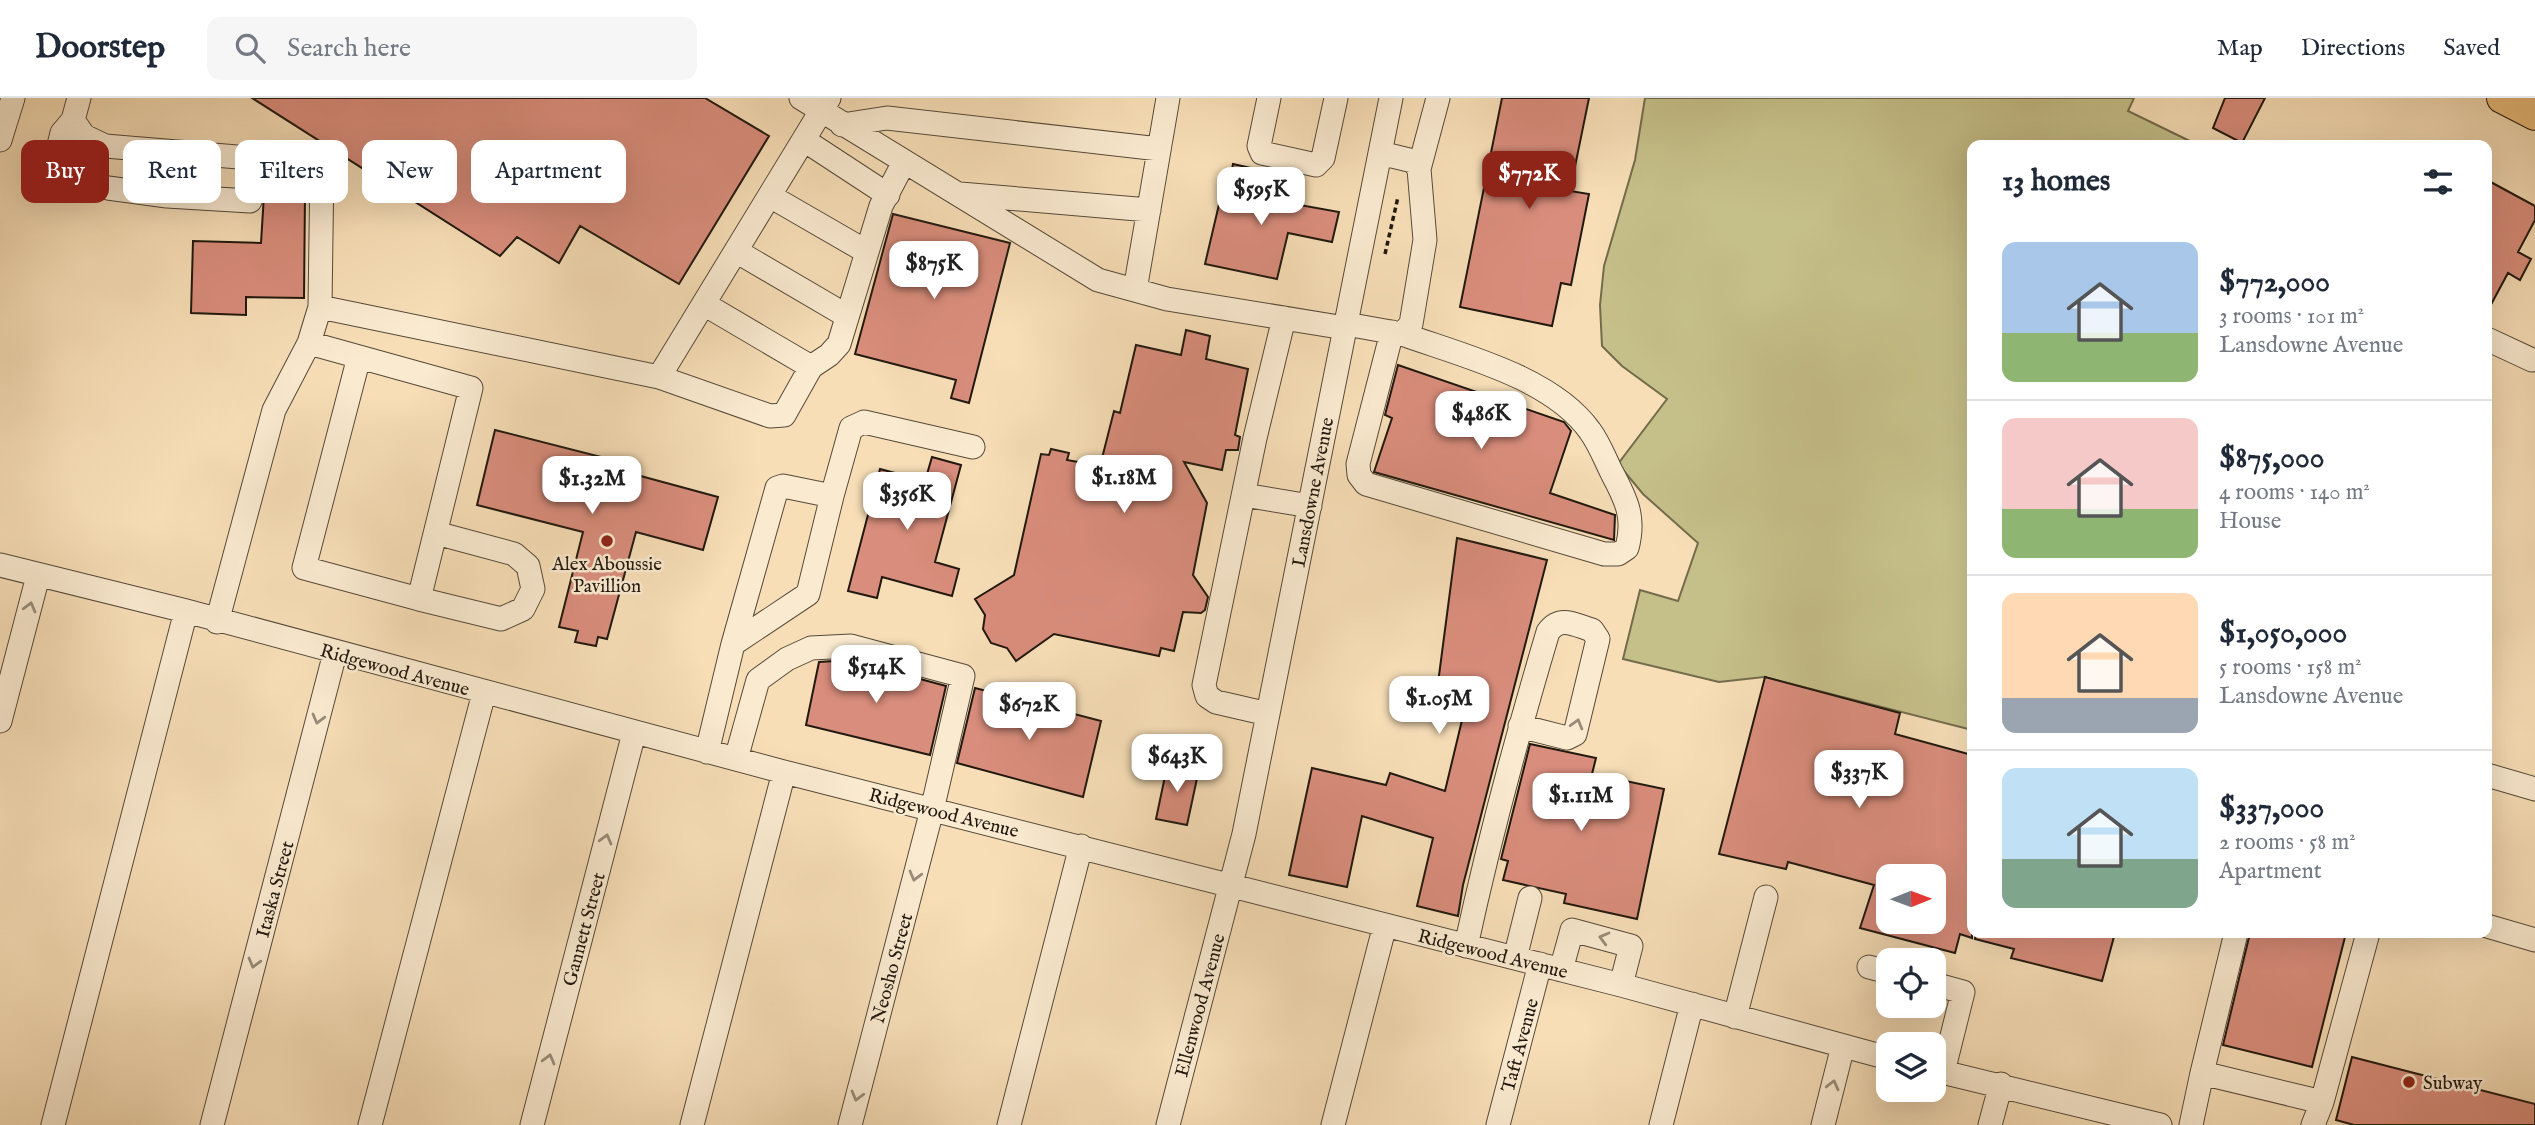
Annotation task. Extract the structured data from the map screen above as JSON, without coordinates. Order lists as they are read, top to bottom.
{
  "streets": {
    "street": [
      "Lansdowne Avenue",
      "Ridgewood Avenue",
      "Itaska Street",
      "Gannett Street",
      "Neosho Street",
      "Ellenwood Avenue",
      "Taft Avenue"
    ]
  },
  "crossings": [
    ["Lansdowne Avenue", "Ridgewood Avenue"],
    ["Lansdowne Avenue", "Ellenwood Avenue"],
    ["Ridgewood Avenue", "Itaska Street"],
    ["Ridgewood Avenue", "Gannett Street"],
    ["Ridgewood Avenue", "Neosho Street"],
    ["Ridgewood Avenue", "Ellenwood Avenue"],
    ["Ridgewood Avenue", "Taft Avenue"]
  ],
  "places": ["Alex Aboussie Pavillion", "Subway"],
  "north": "right",
  "page": {
    "header": "Doorstep",
    "search": "Search here",
    "nav": ["Map", "Directions", "Saved"],
    "chip": [
      "Buy",
      "Rent",
      "Filters",
      "New",
      "Apartment"
    ],
    "heading": "13 homes",
    "price": [
      "$772K",
      "$595K",
      "$875K",
      "$486K",
      "$1.18M",
      "$1.32M",
      "$356K",
      "$514K",
      "$1.05M",
      "$672K",
      "$643K",
      "$337K",
      "$1.11M"
    ],
    "list": [
      {
        "name": "$772,000",
        "note": "3 rooms · 101 m² · Lansdowne Avenue"
      },
      {
        "name": "$875,000",
        "note": "4 rooms · 140 m² · House"
      },
      {
        "name": "$1,050,000",
        "note": "5 rooms · 158 m² · Lansdowne Avenue"
      },
      {
        "name": "$337,000",
        "note": "2 rooms · 58 m² · Apartment"
      }
    ]
  }
}
